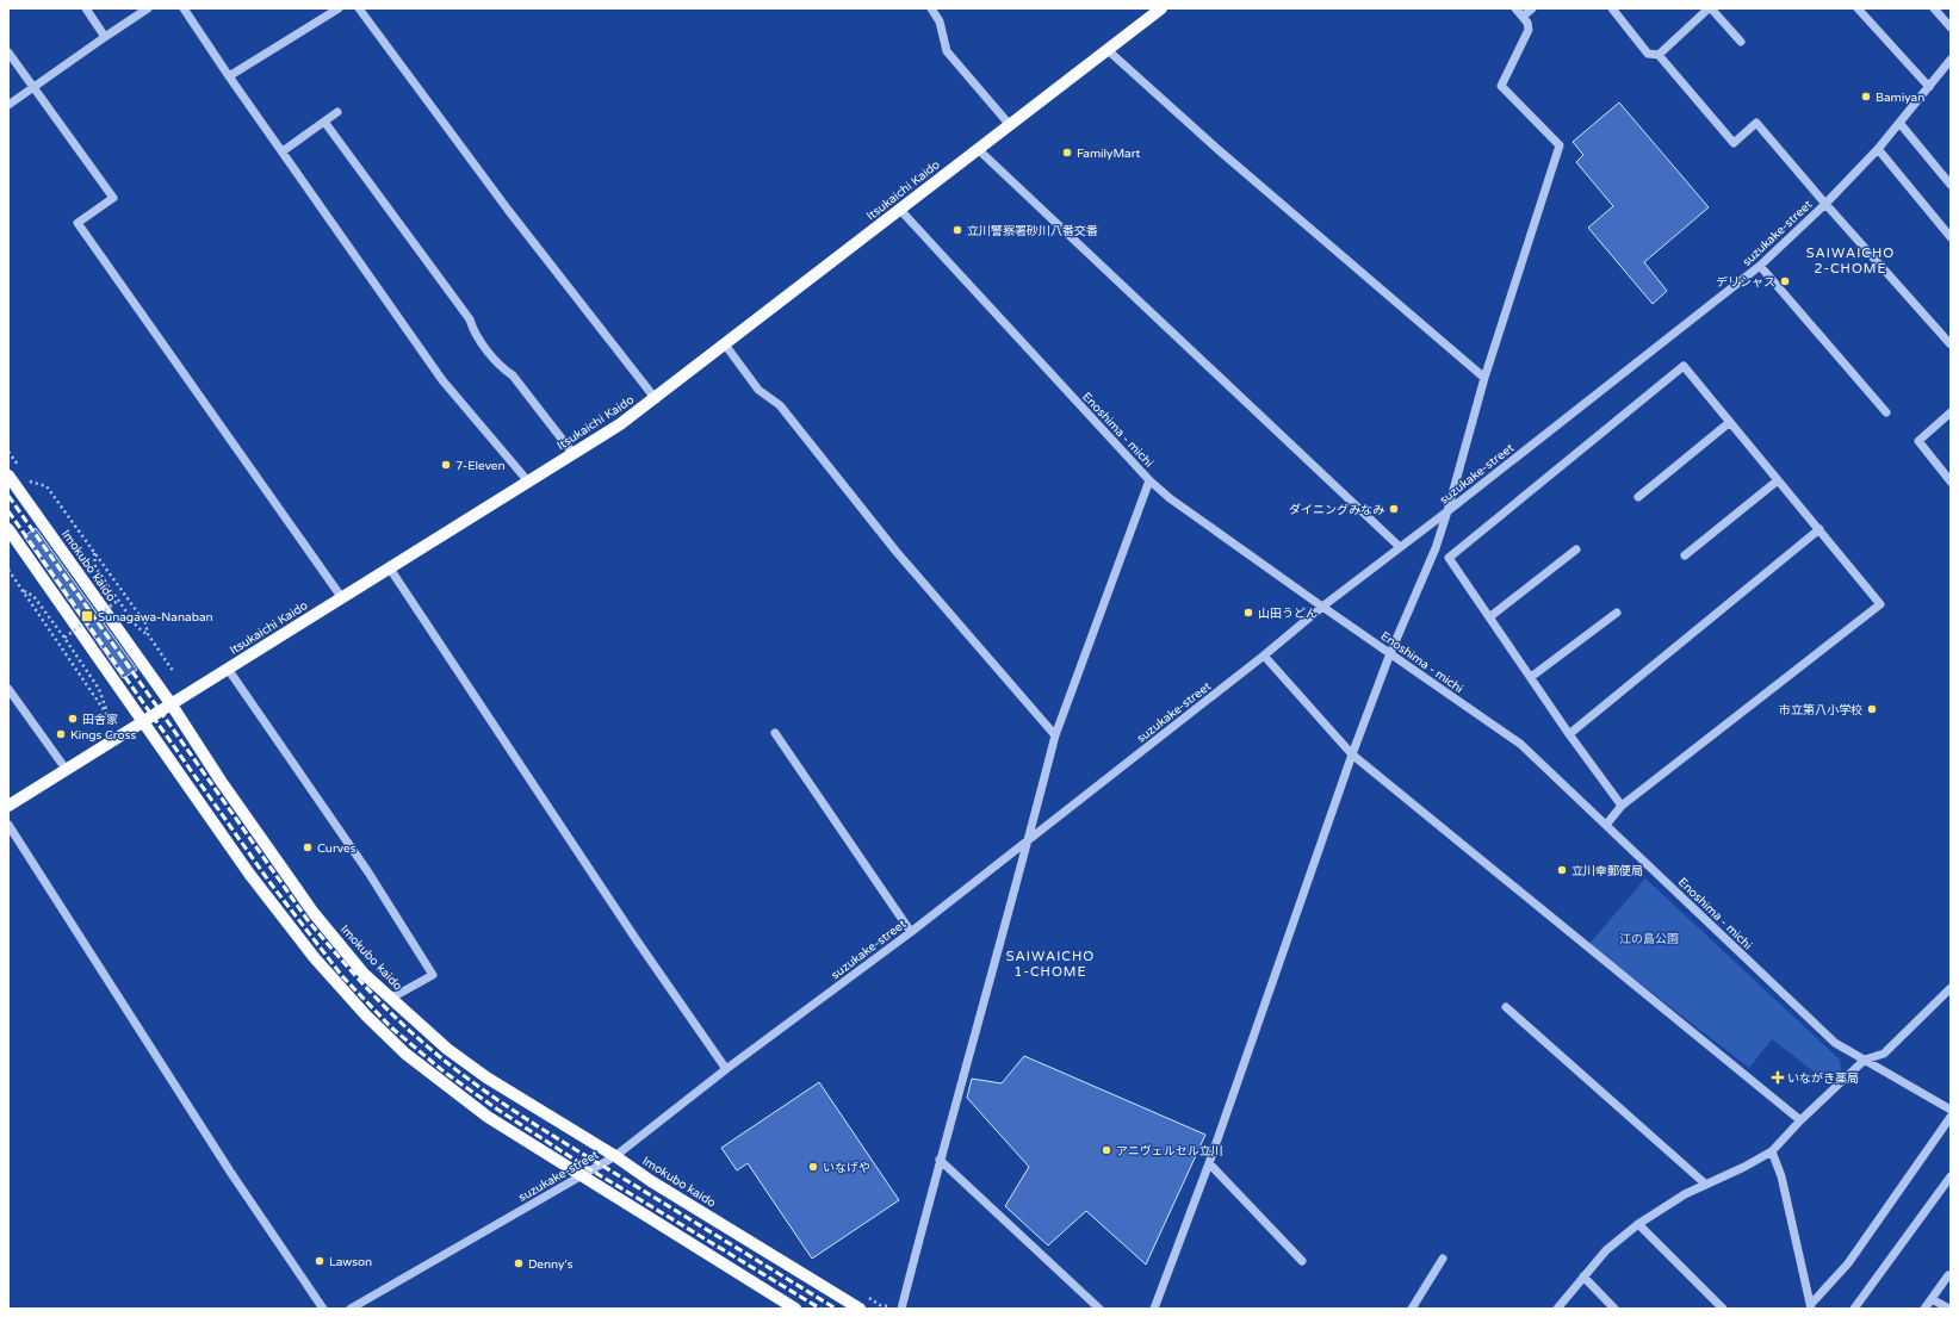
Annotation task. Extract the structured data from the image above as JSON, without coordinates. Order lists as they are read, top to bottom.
{
  "streets": {
    "main road": ["Itsukaichi Kaido", "Imokubo kaido"],
    "street": ["suzukake-street", "Enoshima - michi"]
  },
  "crossings": [
    ["Itsukaichi Kaido", "Enoshima - michi"],
    ["Itsukaichi Kaido", "Imokubo kaido"],
    ["suzukake-street", "Enoshima - michi"],
    ["suzukake-street", "Imokubo kaido"]
  ],
  "districts": ["SAIWAICHO 2-CHOME", "SAIWAICHO 1-CHOME"],
  "parks": ["江の島公園"],
  "places": {
    "other": [
      "Bamiyan",
      "FamilyMart",
      "立川警察署砂川八番交番",
      "デリシャス",
      "7-Eleven",
      "ダイニングみなみ",
      "山田うどん",
      "市立第八小学校",
      "田舎家",
      "Kings Cross",
      "Curves",
      "立川幸郵便局",
      "アニヴェルセル立川",
      "いなげや",
      "Lawson",
      "Denny's"
    ],
    "transit": ["Sunagawa-Nanaban"],
    "health": ["いながき薬局"]
  }
}
